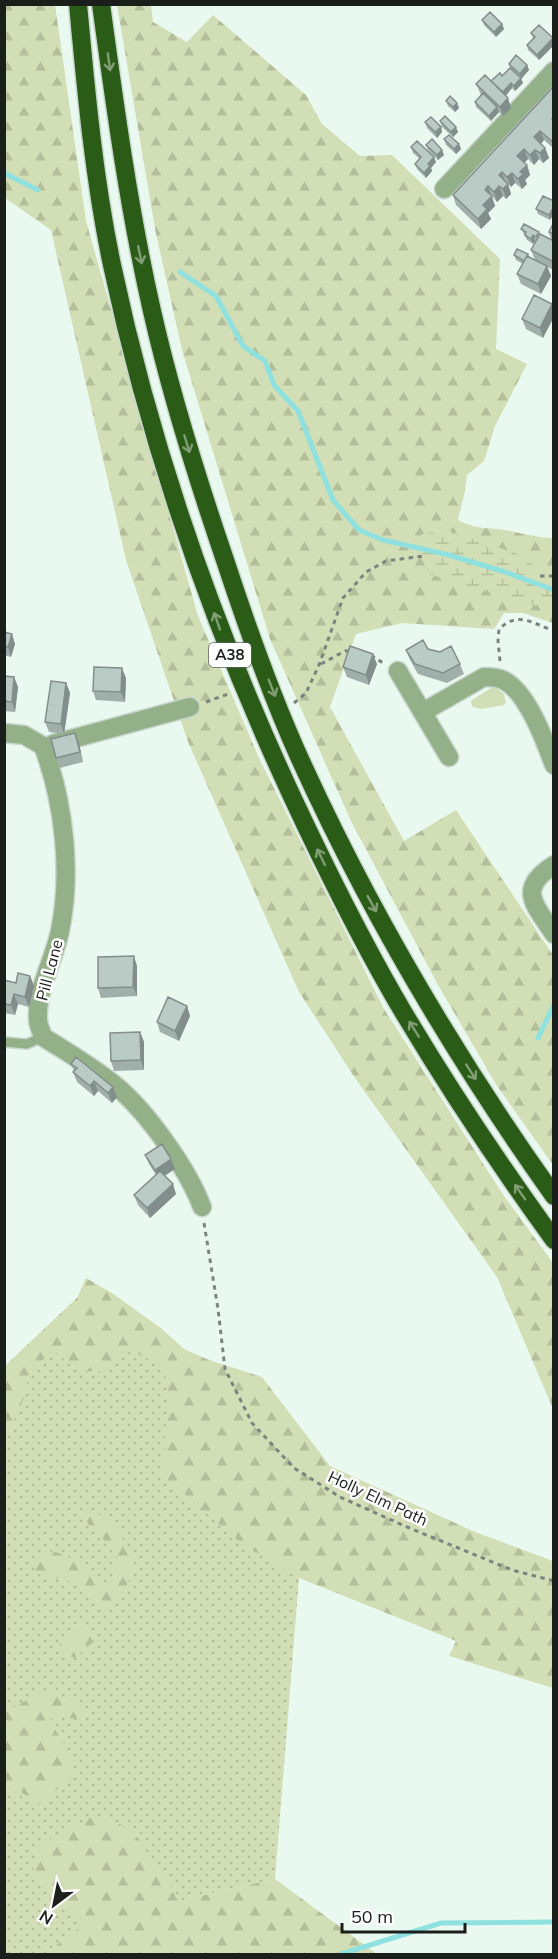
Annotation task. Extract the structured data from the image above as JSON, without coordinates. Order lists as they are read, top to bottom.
{
  "streets": {
    "highway": ["A38"],
    "street": ["Pill Lane"],
    "path": ["Holly Elm Path"]
  },
  "scale_bar": "50 m",
  "north": "bottom left"
}
